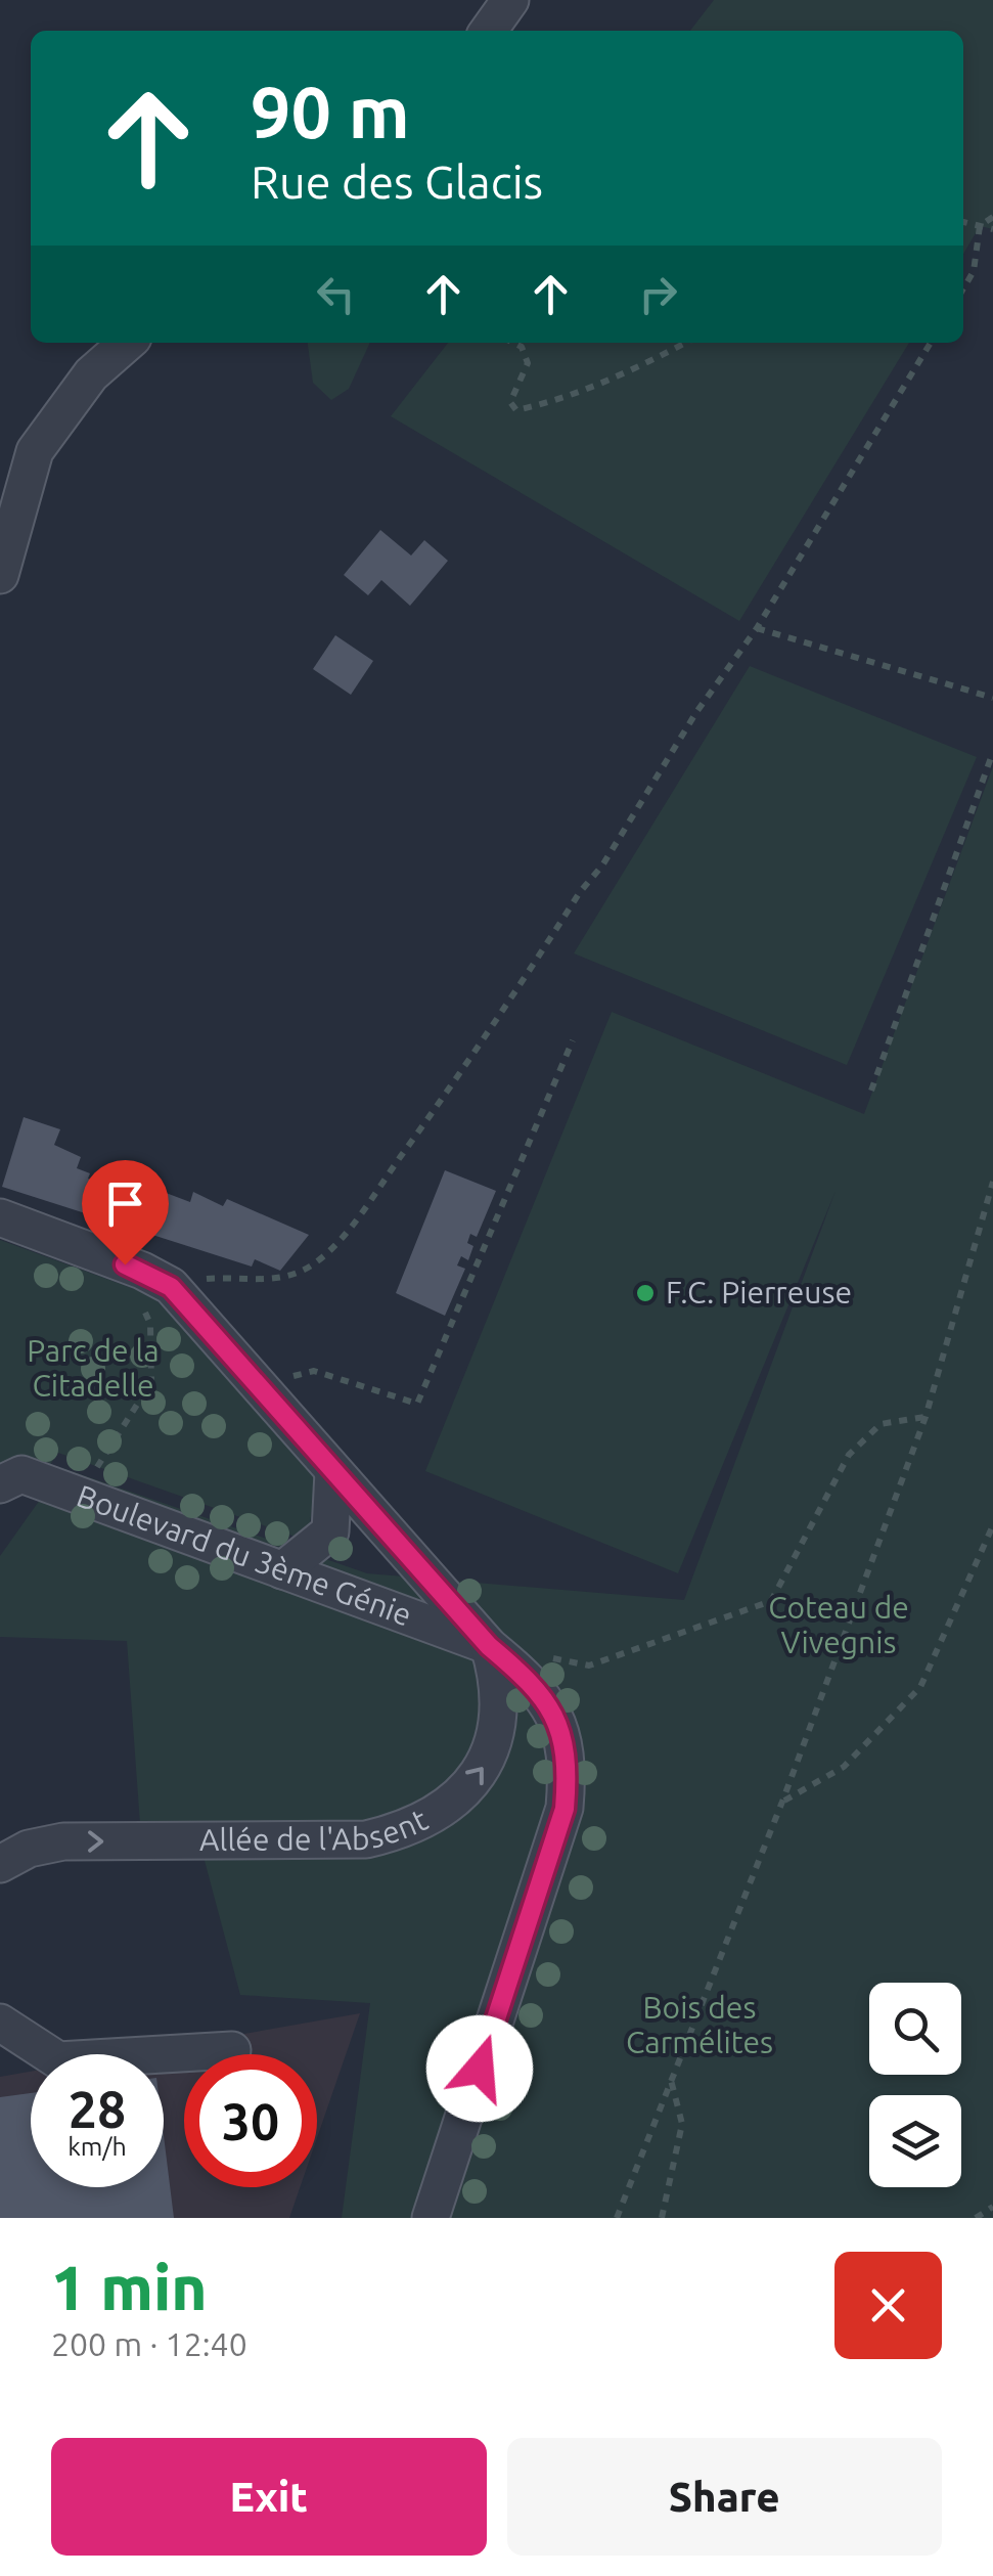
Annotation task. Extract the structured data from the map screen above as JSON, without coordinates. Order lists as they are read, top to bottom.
{
  "streets": {
    "street": ["Boulevard du 3ème Génie", "Allée de l'Absent"]
  },
  "crossings": [
    ["Boulevard du 3ème Génie", "Allée de l'Absent"]
  ],
  "one_way": ["Allée de l'Absent"],
  "parks": ["Parc de la Citadelle", "Coteau de Vivegnis", "Bois des Carmélites"],
  "places": ["F.C. Pierreuse"],
  "page": {
    "turn": ["90 m", "Rue des Glacis"],
    "speed": "28 km/h",
    "limit": "30",
    "heading": ["1 min", "200 m · 12:40"],
    "buttons": ["Exit", "Share"]
  }
}
